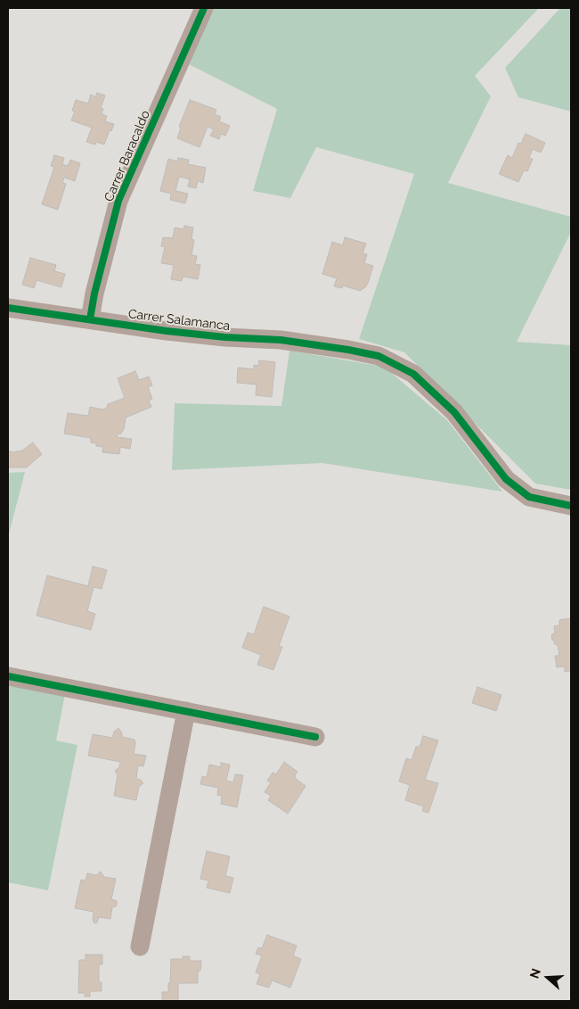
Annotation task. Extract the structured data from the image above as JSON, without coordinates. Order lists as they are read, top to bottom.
{
  "streets": {
    "street": ["Carrer Baracaldo", "Carrer Salamanca"]
  },
  "crossings": [
    ["Carrer Baracaldo", "Carrer Salamanca"]
  ],
  "north": "left"
}
